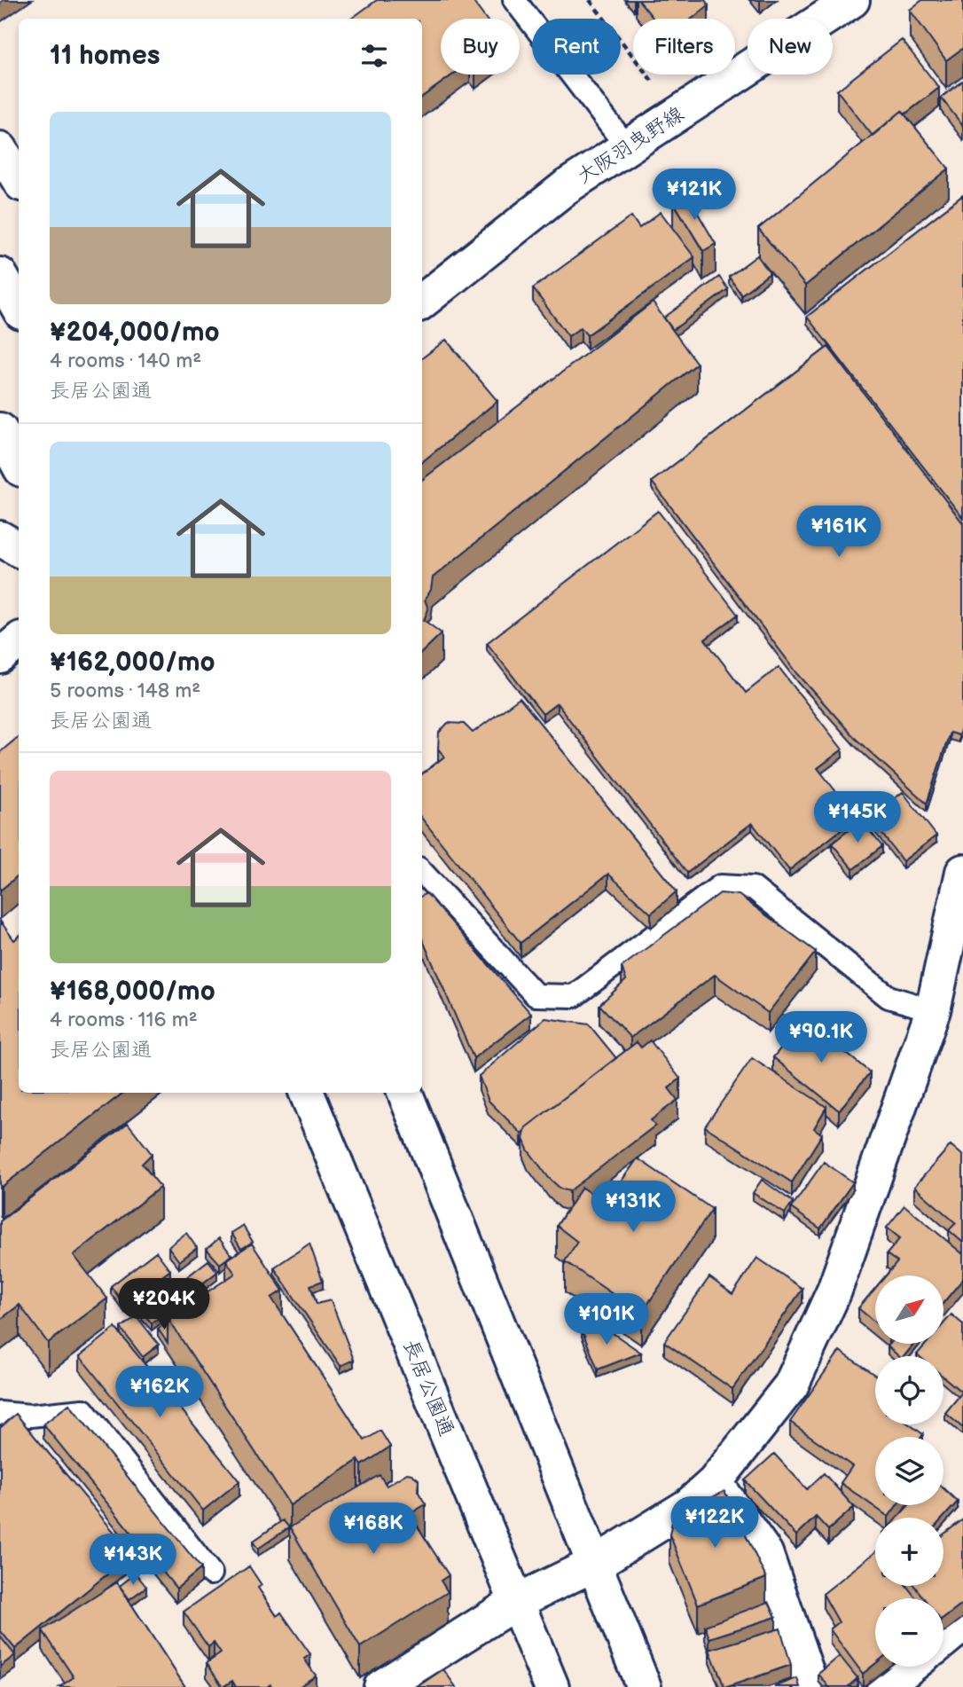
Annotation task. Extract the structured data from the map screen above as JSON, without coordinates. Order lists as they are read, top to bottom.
{
  "streets": {
    "main road": ["大阪羽曳野線", "長居公園通"]
  },
  "north": "top right",
  "page": {
    "chip": [
      "Buy",
      "Rent",
      "Filters",
      "New"
    ],
    "heading": "11 homes",
    "list": [
      {
        "name": "¥204,000/mo",
        "note": "4 rooms · 140 m² · 長居公園通"
      },
      {
        "name": "¥162,000/mo",
        "note": "5 rooms · 148 m² · 長居公園通"
      },
      {
        "name": "¥168,000/mo",
        "note": "4 rooms · 116 m² · 長居公園通"
      }
    ],
    "price": [
      "¥121K",
      "¥161K",
      "¥145K",
      "¥90.1K",
      "¥131K",
      "¥204K",
      "¥101K",
      "¥162K",
      "¥122K",
      "¥168K",
      "¥143K"
    ],
    "map_buttons": ["+", "−"]
  }
}
